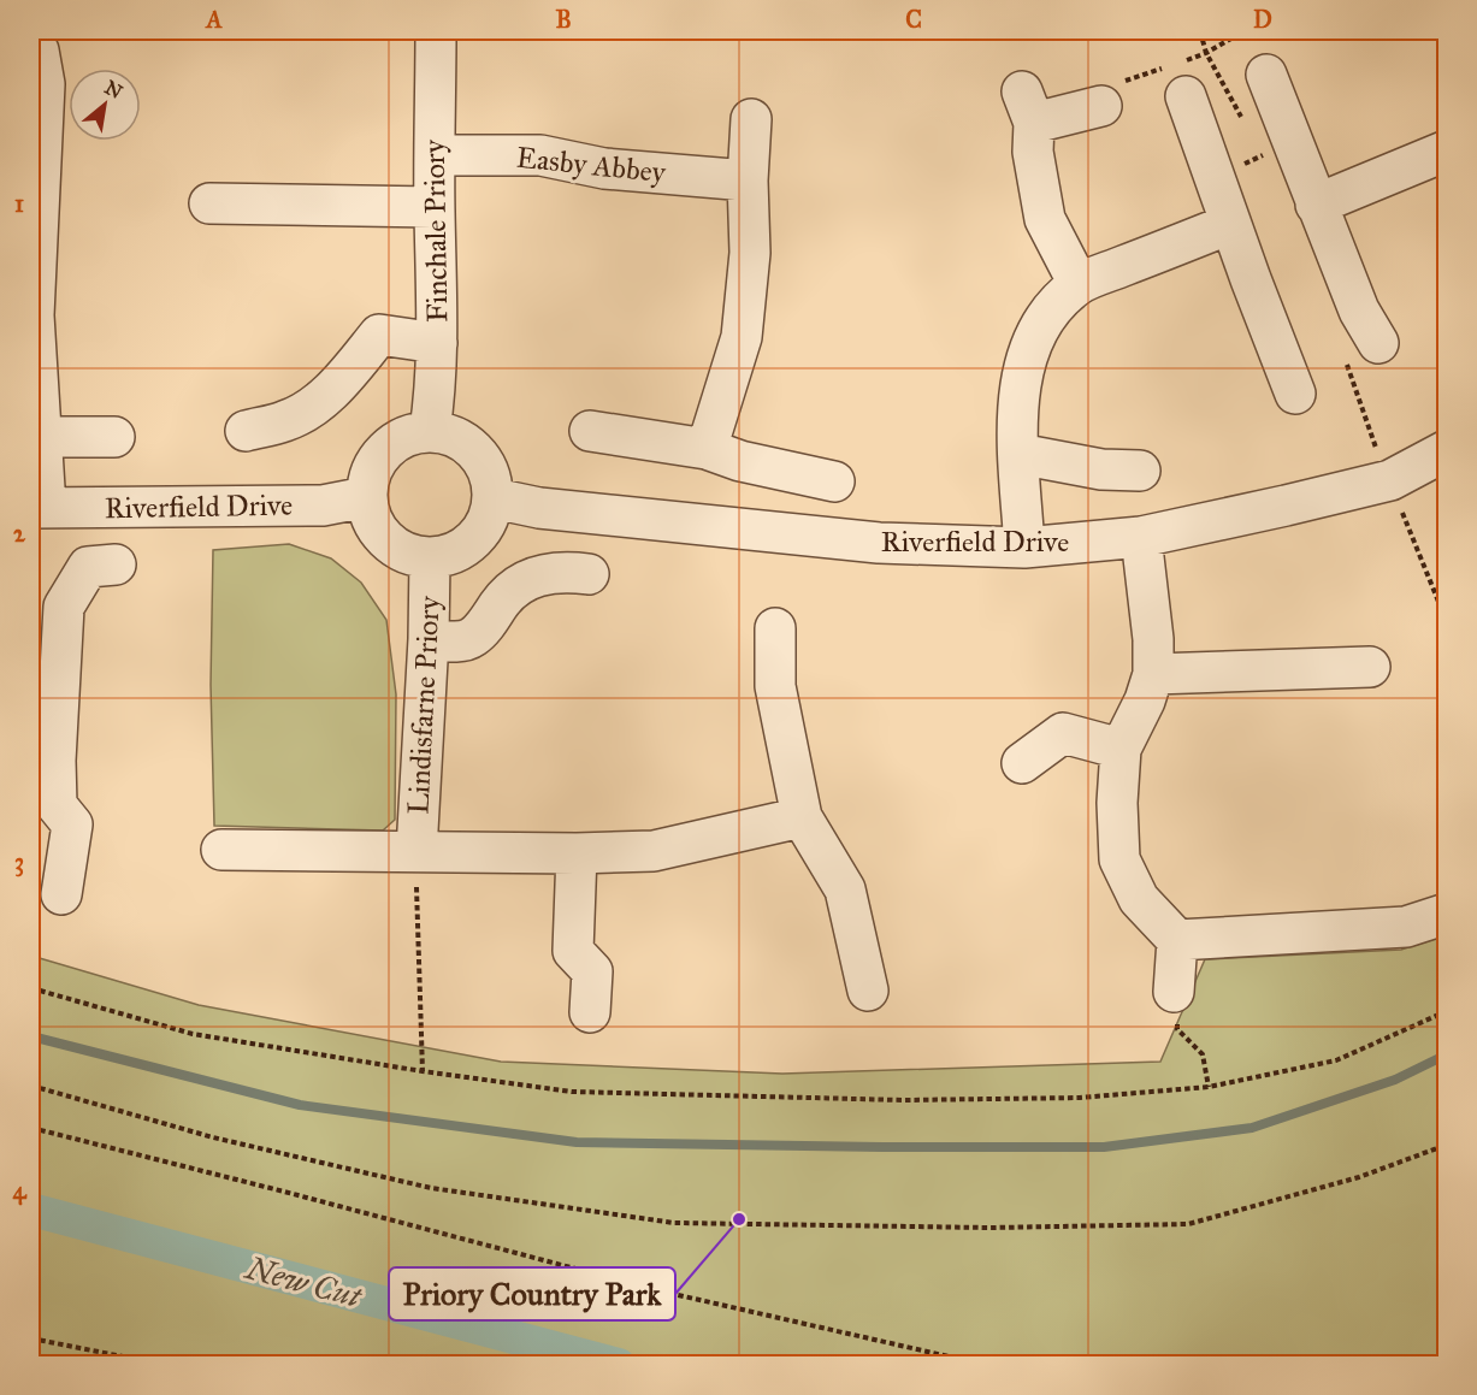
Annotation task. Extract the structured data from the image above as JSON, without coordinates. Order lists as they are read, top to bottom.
{
  "streets": {
    "street": [
      "Easby Abbey",
      "Finchale Priory",
      "Riverfield Drive",
      "Lindisfarne Priory"
    ]
  },
  "crossings": [
    ["Easby Abbey", "Finchale Priory"],
    ["Finchale Priory", "Riverfield Drive"],
    ["Finchale Priory", "Lindisfarne Priory"],
    ["Riverfield Drive", "Lindisfarne Priory"]
  ],
  "water": ["New Cut"],
  "places": ["Priory Country Park"],
  "north": "top right",
  "grid": {
    "columns": [
      "A",
      "B",
      "C",
      "D"
    ],
    "rows": [
      "1",
      "2",
      "3",
      "4"
    ]
  }
}
